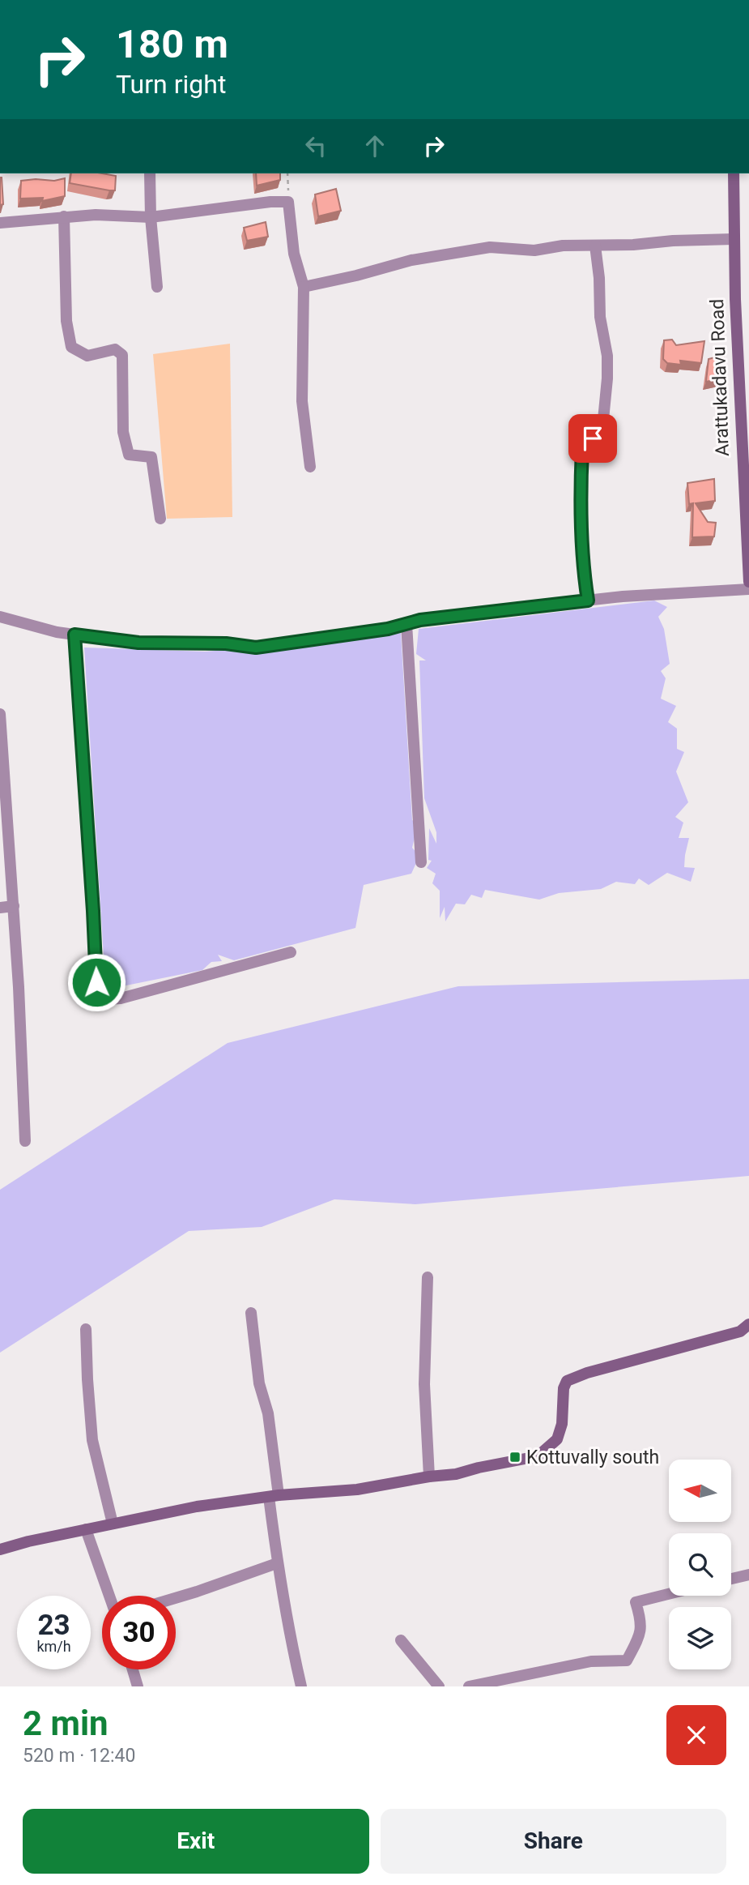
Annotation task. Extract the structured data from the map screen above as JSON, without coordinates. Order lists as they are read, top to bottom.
{
  "streets": {
    "main road": ["Arattukadavu Road"]
  },
  "places": {
    "transit": ["Kottuvally south"]
  },
  "north": "left",
  "page": {
    "turn": ["180 m", "Turn right"],
    "speed": "23 km/h",
    "limit": "30",
    "heading": ["2 min", "520 m · 12:40"],
    "buttons": ["Exit", "Share"]
  }
}
